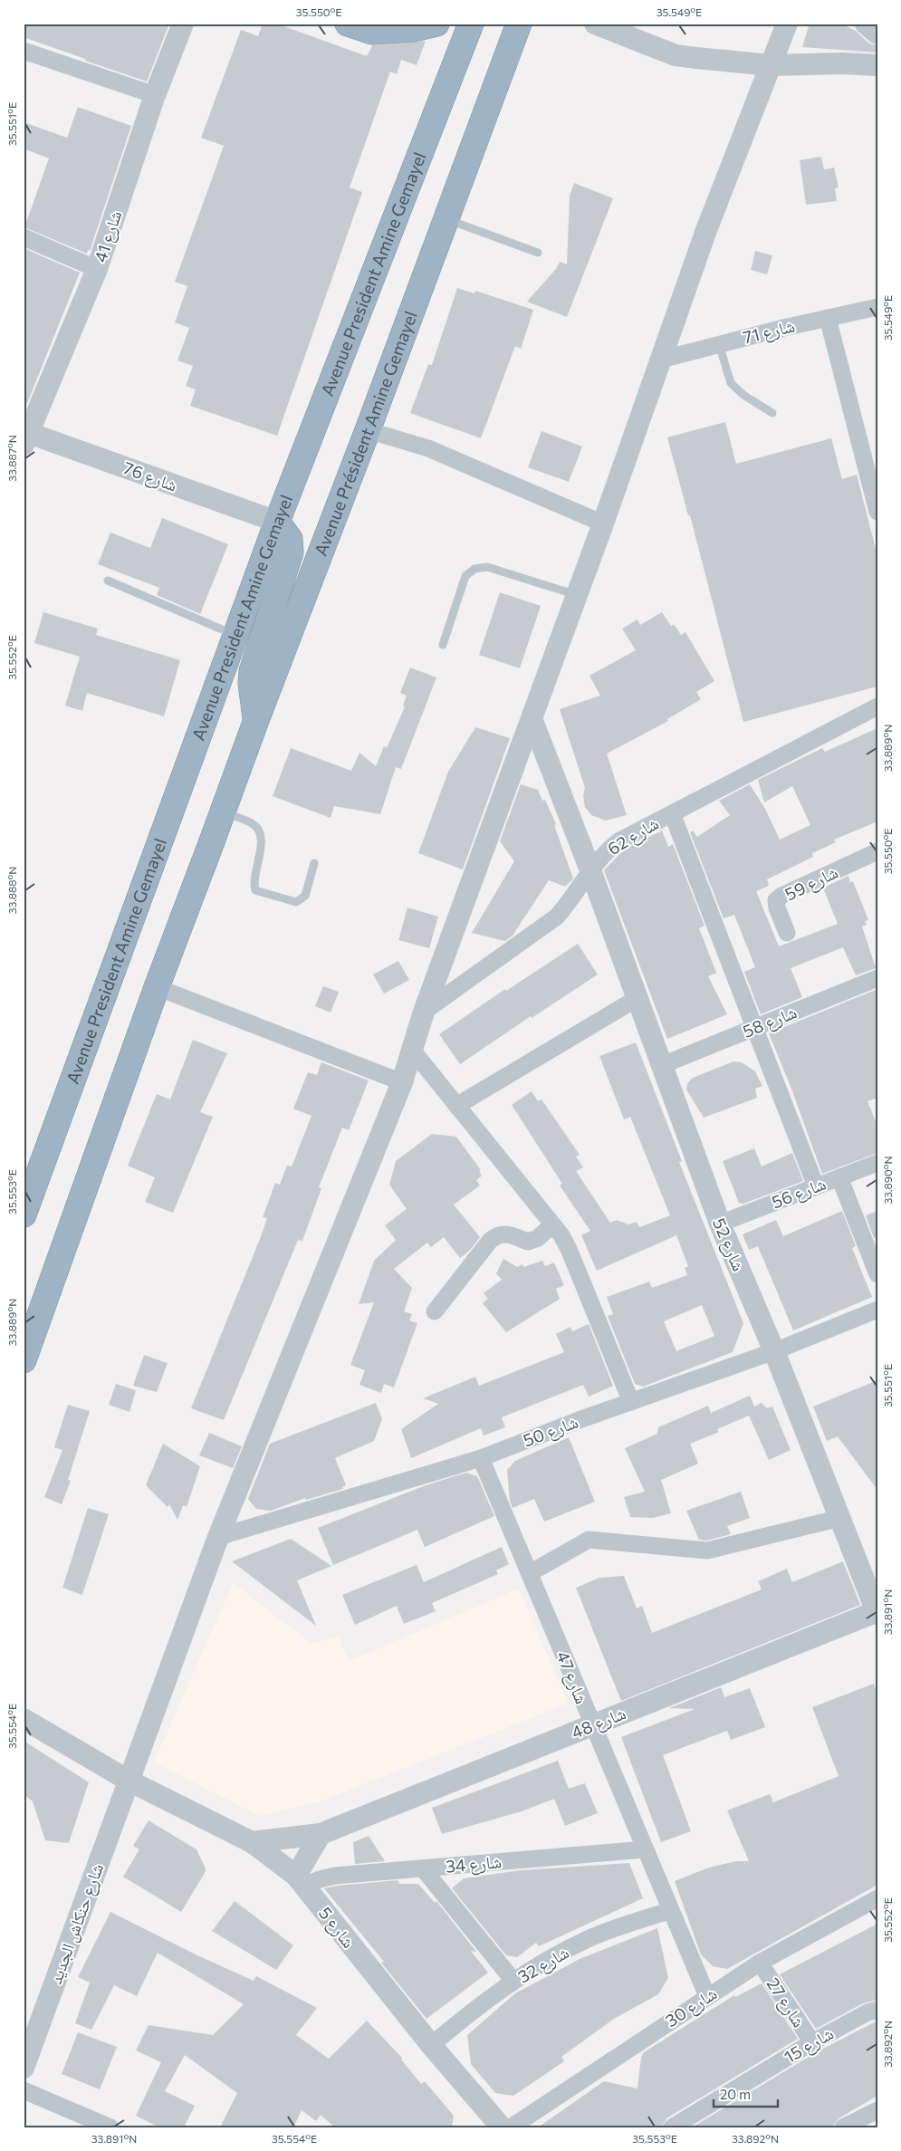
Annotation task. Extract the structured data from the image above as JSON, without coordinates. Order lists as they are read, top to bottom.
{
  "streets": {
    "highway": ["Avenue President Amine Gemayel", "Avenue Président Amine Gemayel"],
    "street": [
      "شارع 41",
      "شارع 71",
      "شارع 76",
      "شارع 62",
      "شارع 59",
      "شارع 58",
      "شارع 56",
      "شارع 52",
      "شارع 50",
      "شارع 47",
      "شارع 48",
      "شارع 34",
      "شارع حنكاش الجديد",
      "شارع 5",
      "شارع 32",
      "شارع 27",
      "شارع 30",
      "شارع 15"
    ]
  },
  "crossings": [
    ["شارع 41", "شارع 76"],
    ["Avenue President Amine Gemayel", "شارع 76"],
    ["شارع 71", "شارع حنكاش الجديد"],
    ["شارع 62", "شارع 52"],
    ["شارع 62", "شارع حنكاش الجديد"],
    ["شارع 58", "شارع 52"],
    ["شارع 56", "شارع 52"],
    ["شارع 52", "شارع 50"],
    ["شارع 52", "شارع 48"],
    ["شارع 52", "شارع حنكاش الجديد"],
    ["شارع 50", "شارع 47"],
    ["شارع 50", "شارع حنكاش الجديد"],
    ["شارع 47", "شارع 48"],
    ["شارع 47", "شارع 34"],
    ["شارع 47", "شارع 32"],
    ["شارع 47", "شارع 30"],
    ["شارع 48", "شارع 5"],
    ["شارع 34", "شارع 5"],
    ["شارع حنكاش الجديد", "شارع 5"],
    ["شارع 5", "شارع 32"],
    ["شارع 5", "شارع 30"],
    ["شارع 27", "شارع 30"],
    ["شارع 27", "شارع 15"]
  ],
  "scale_bar": "20 m",
  "coordinates": [
    "35.550°E",
    "35.549°E",
    "35.551°E",
    "33.887°N",
    "35.552°E",
    "33.889°N",
    "33.888°N",
    "33.890°N",
    "35.553°E",
    "33.891°N",
    "35.554°E",
    "33.892°N"
  ]
}
